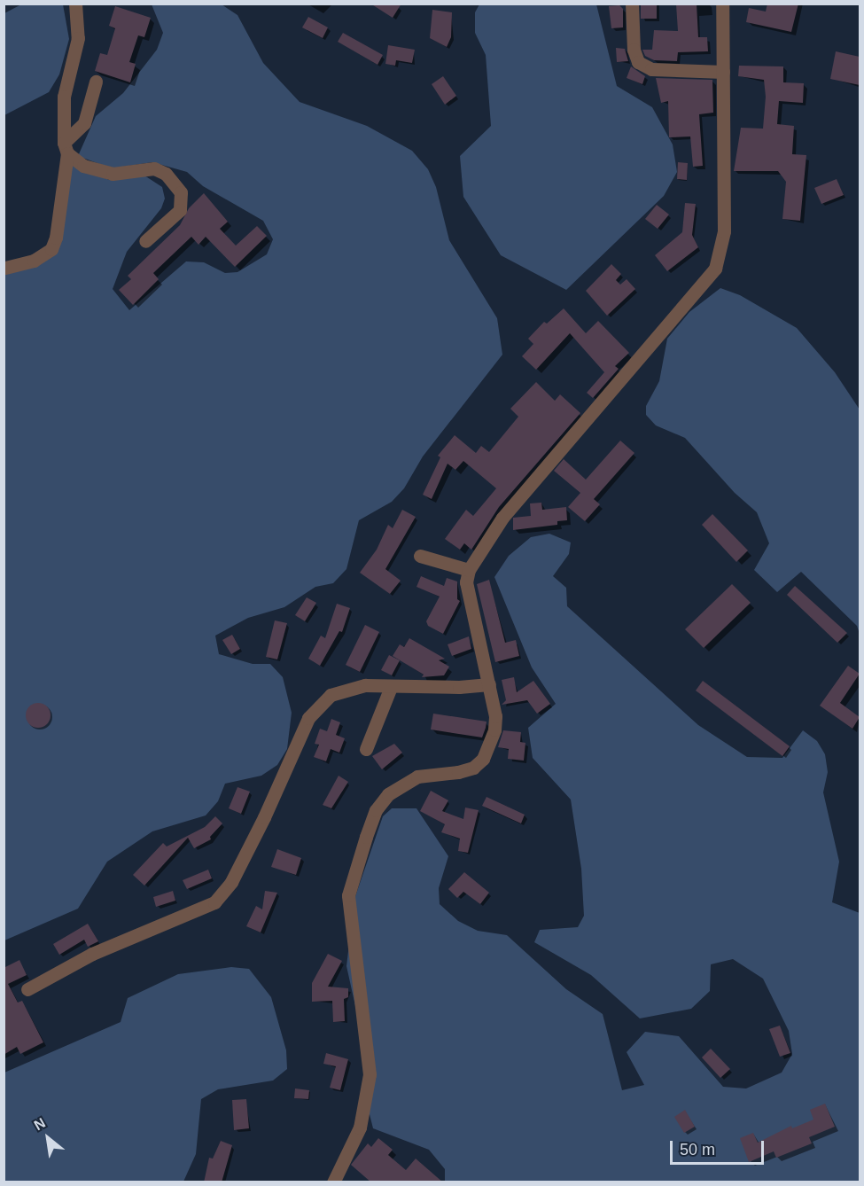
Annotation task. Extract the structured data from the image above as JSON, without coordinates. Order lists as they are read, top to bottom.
{
  "scale_bar": "50 m",
  "north": "top left"
}
